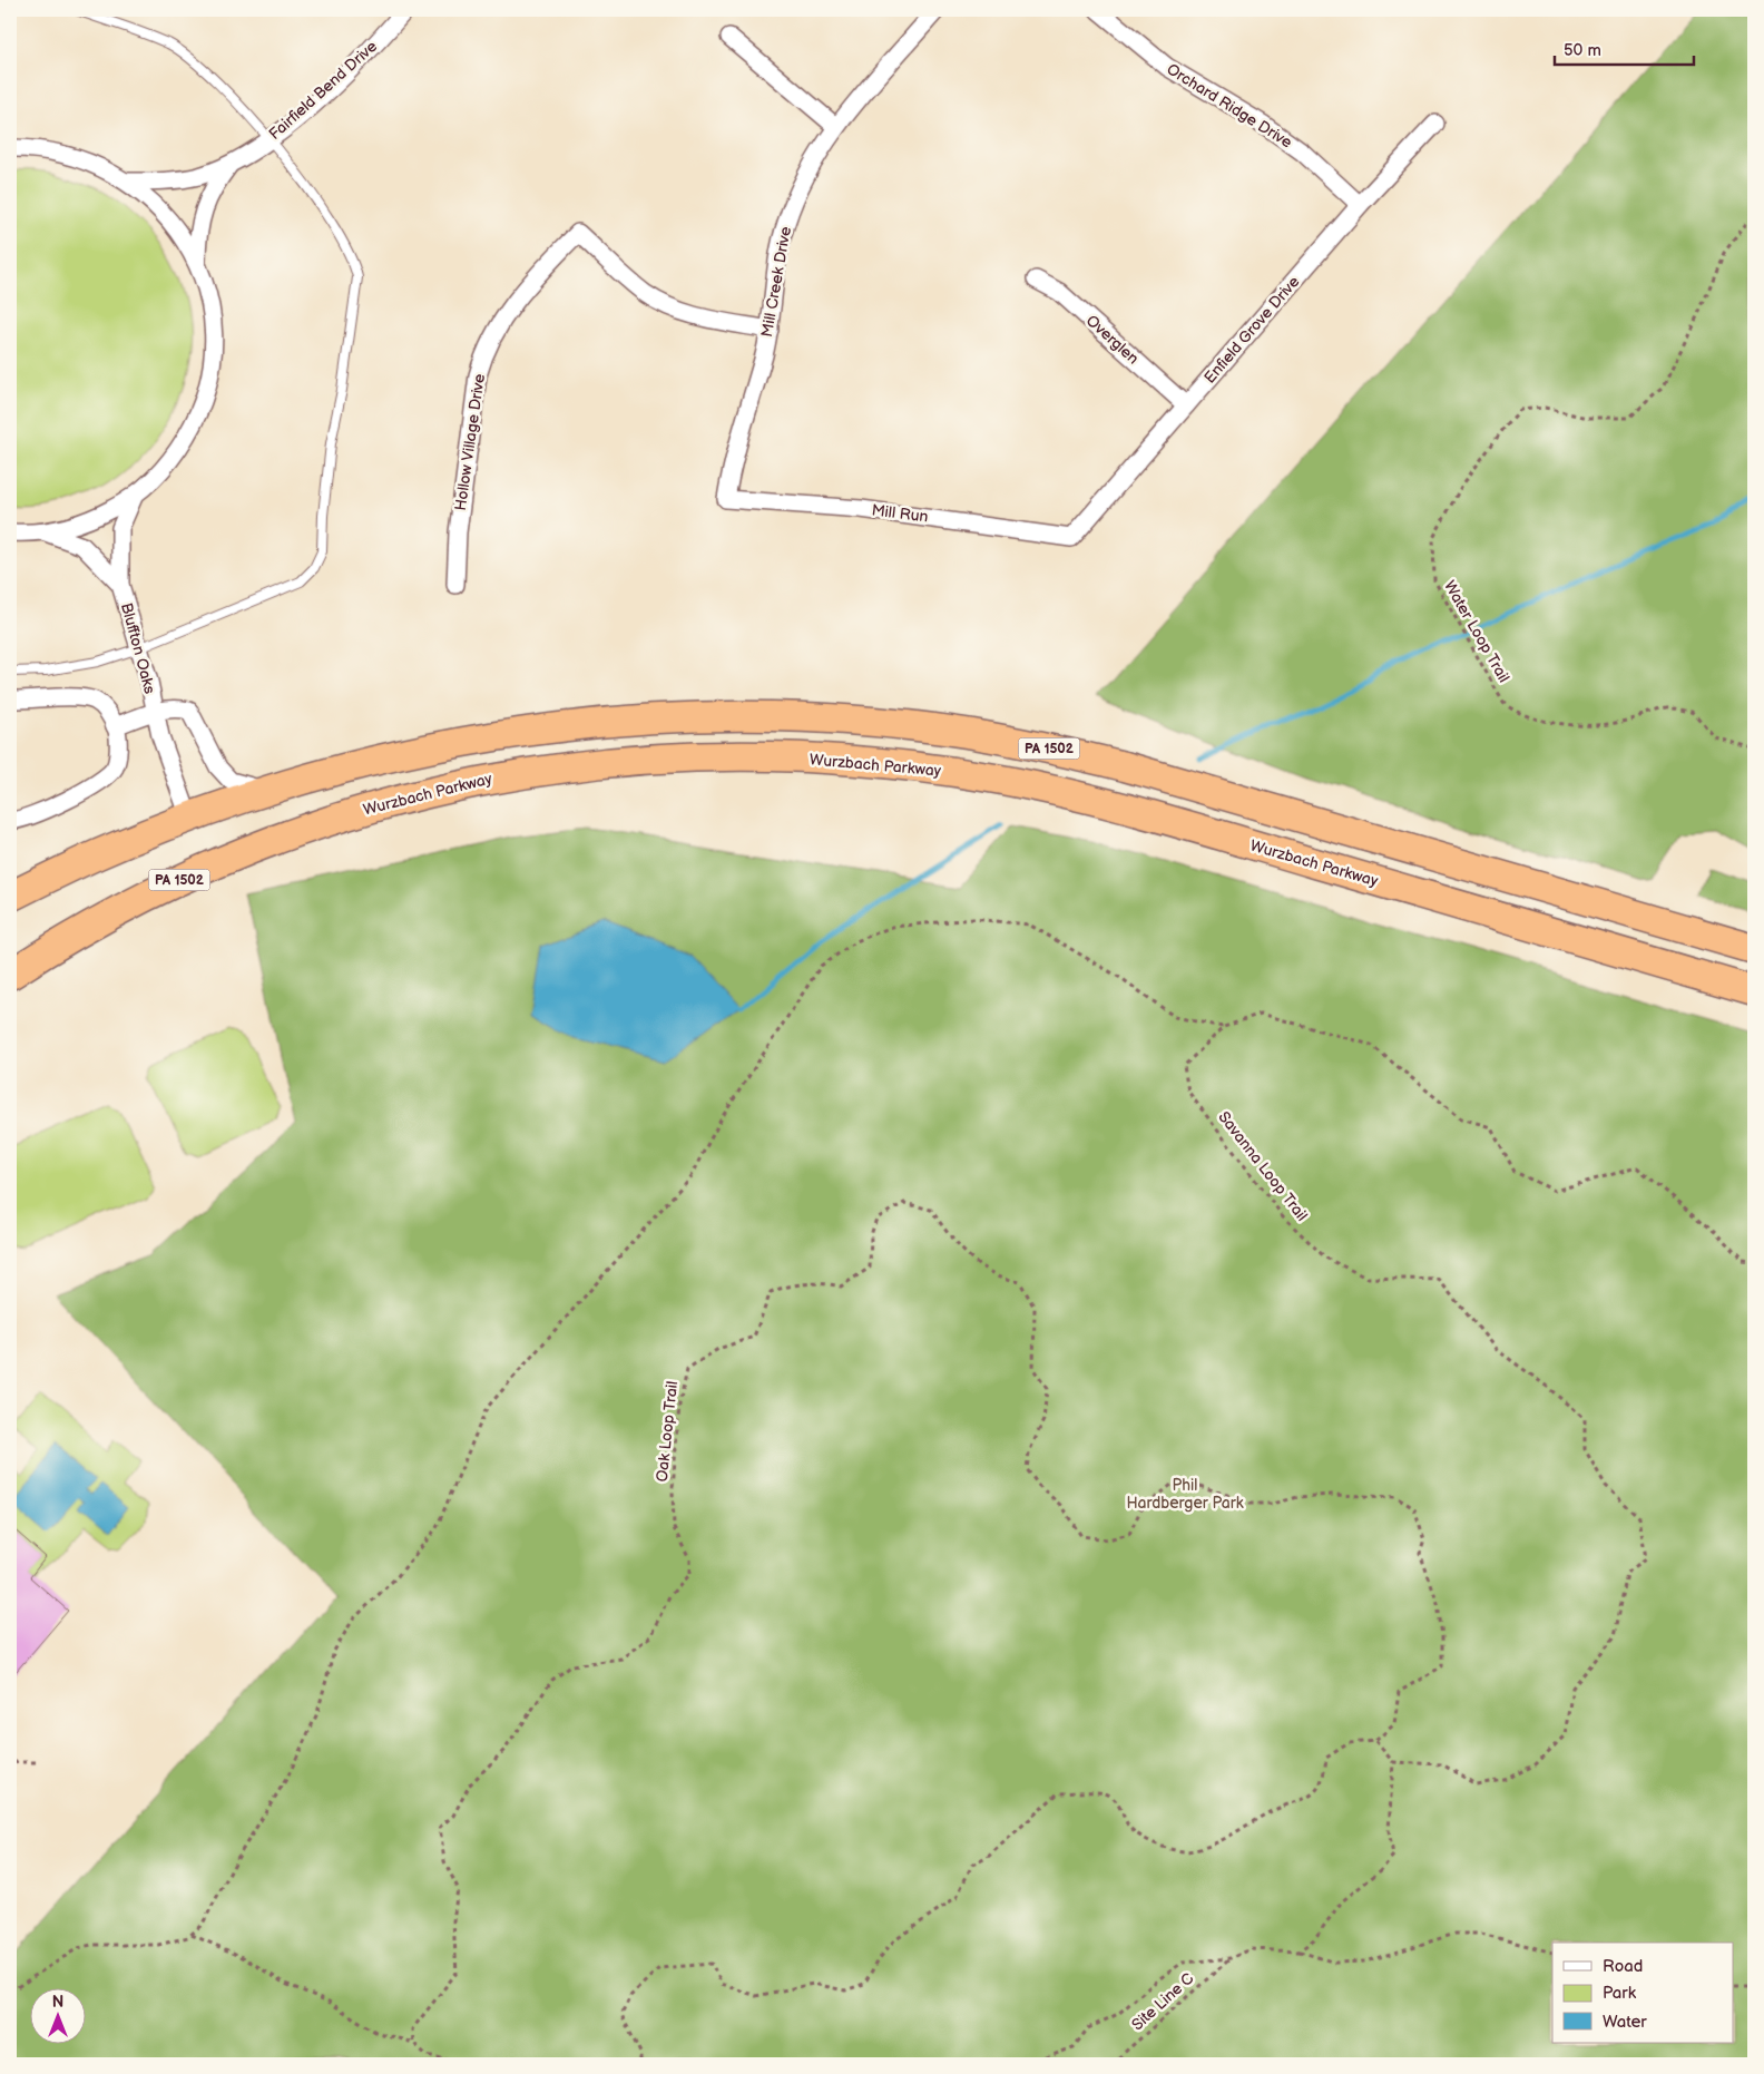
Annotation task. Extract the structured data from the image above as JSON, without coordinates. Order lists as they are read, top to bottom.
{
  "streets": {
    "highway": ["PA 1502", "Wurzbach Parkway"],
    "street": [
      "Fairfield Bend Drive",
      "Orchard Ridge Drive",
      "Mill Creek Drive",
      "Enfield Grove Drive",
      "Overglen",
      "Hollow Village Drive",
      "Mill Run",
      "Bluffton Oaks"
    ],
    "path": [
      "Water Loop Trail",
      "Savanna Loop Trail",
      "Oak Loop Trail",
      "Site Line C"
    ]
  },
  "crossings": [
    ["Fairfield Bend Drive", "Bluffton Oaks"],
    ["Orchard Ridge Drive", "Enfield Grove Drive"],
    ["Mill Creek Drive", "Hollow Village Drive"],
    ["Mill Creek Drive", "Mill Run"],
    ["Enfield Grove Drive", "Overglen"],
    ["Enfield Grove Drive", "Mill Run"],
    ["Bluffton Oaks", "PA 1502"]
  ],
  "parks": ["Phil Hardberger Park"],
  "legend": ["Road", "Park", "Water"],
  "scale_bar": "50 m",
  "north": "top"
}
